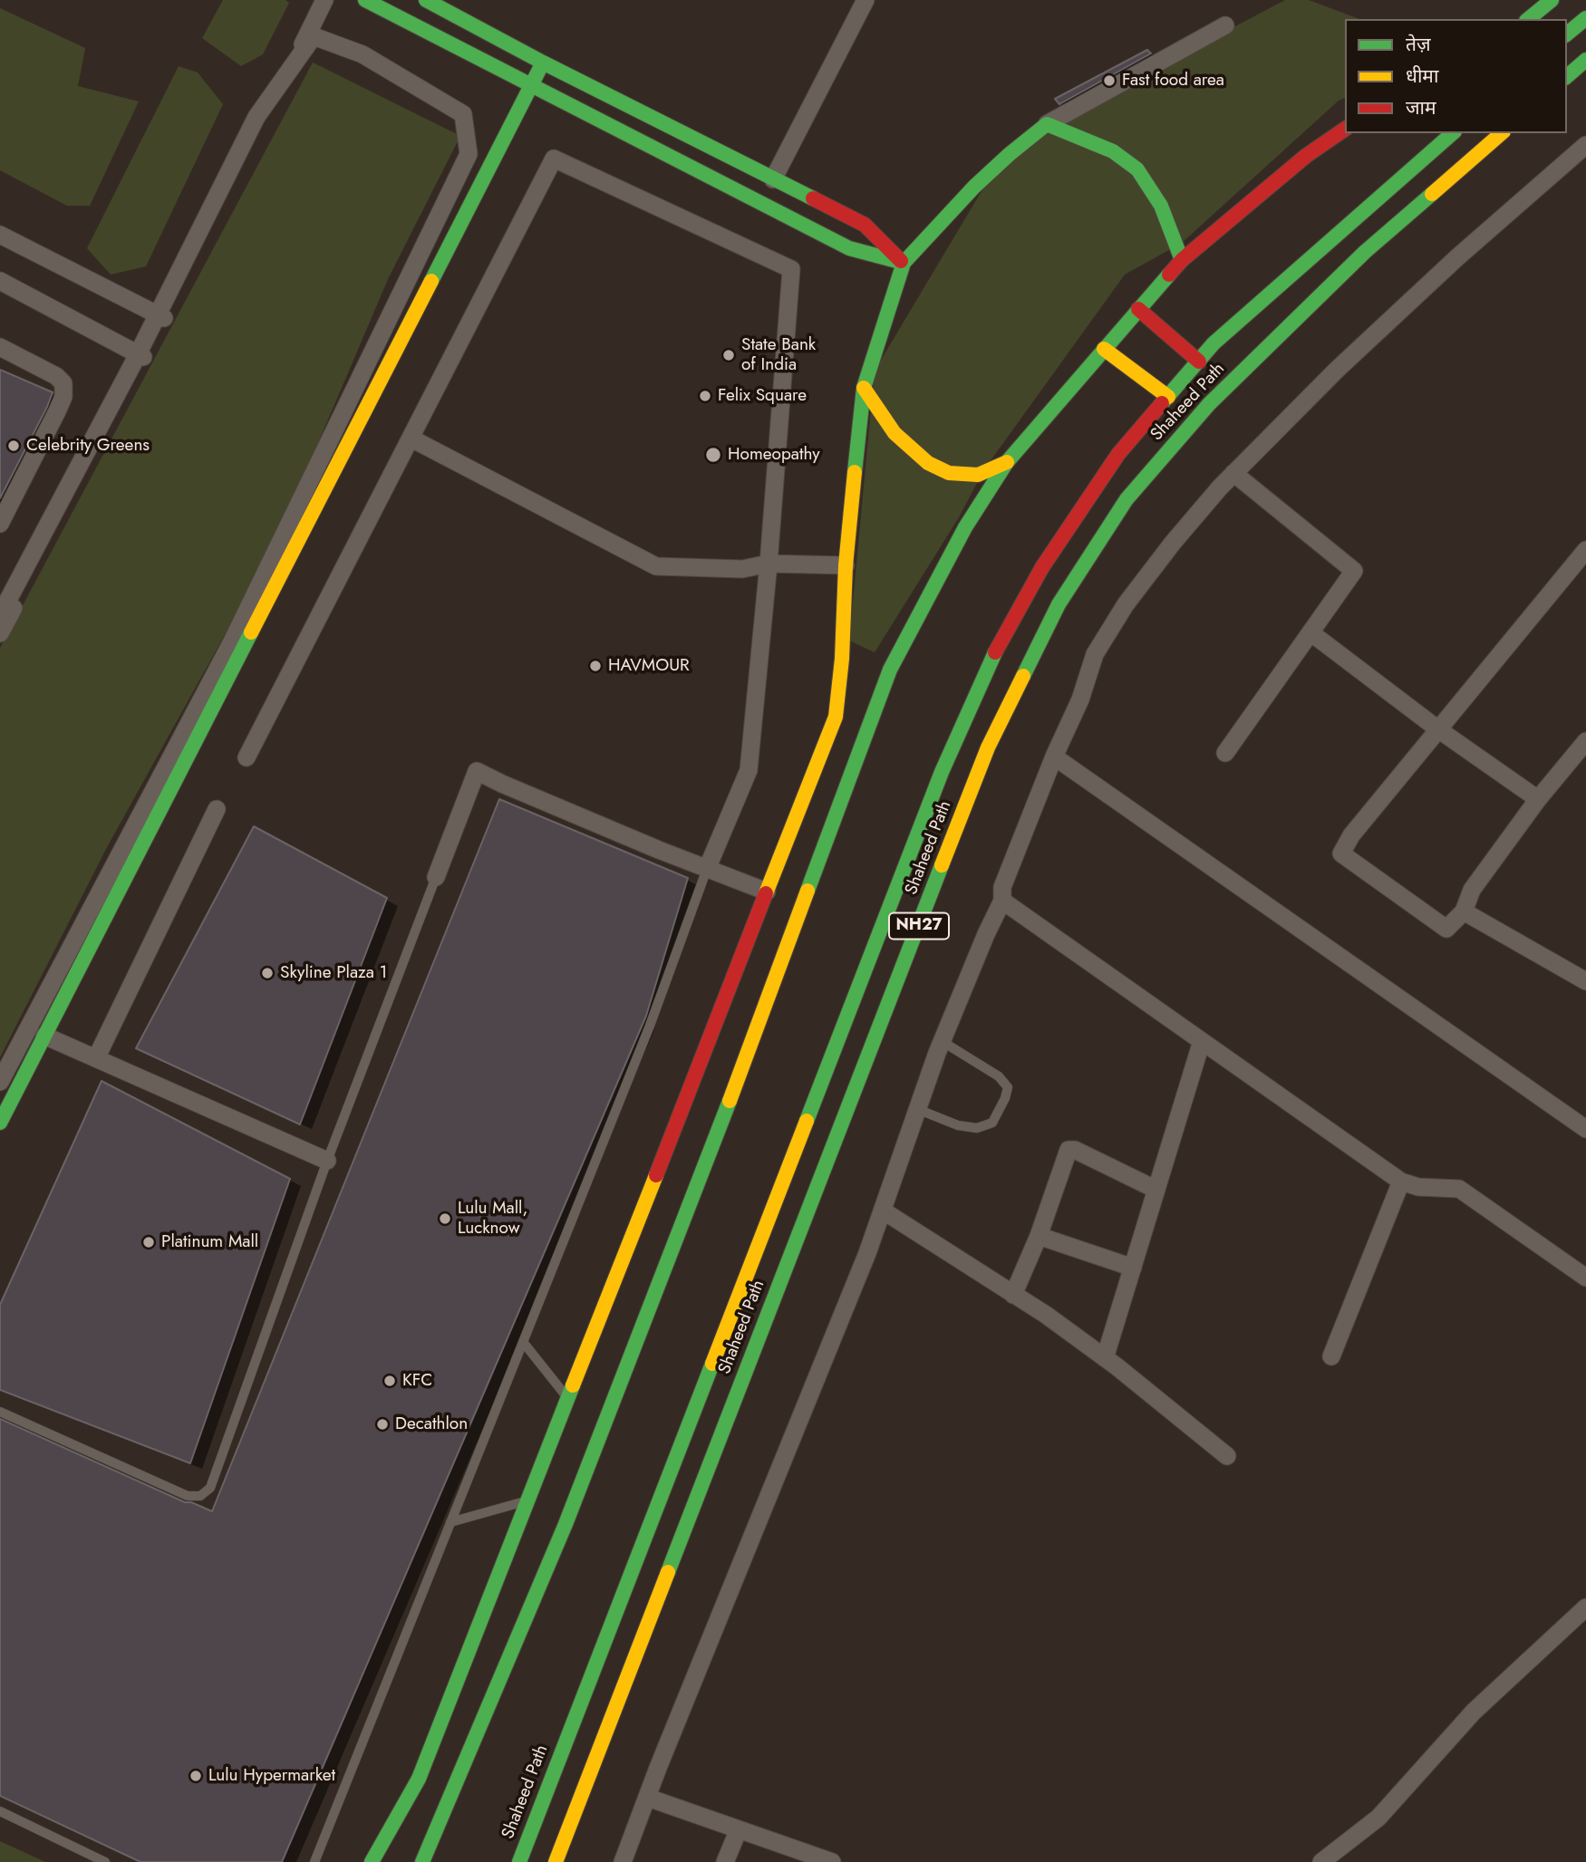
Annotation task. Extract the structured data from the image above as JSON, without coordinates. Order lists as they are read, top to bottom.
{
  "streets": {
    "main road": ["Shaheed Path", "NH27"]
  },
  "places": [
    "Fast food area",
    "State Bank of India",
    "Felix Square",
    "Celebrity Greens",
    "Homeopathy",
    "HAVMOUR",
    "Skyline Plaza 1",
    "Lulu Mall, Lucknow",
    "Platinum Mall",
    "KFC",
    "Decathlon",
    "Lulu Hypermarket"
  ],
  "legend": ["तेज़", "धीमा", "जाम"]
}
